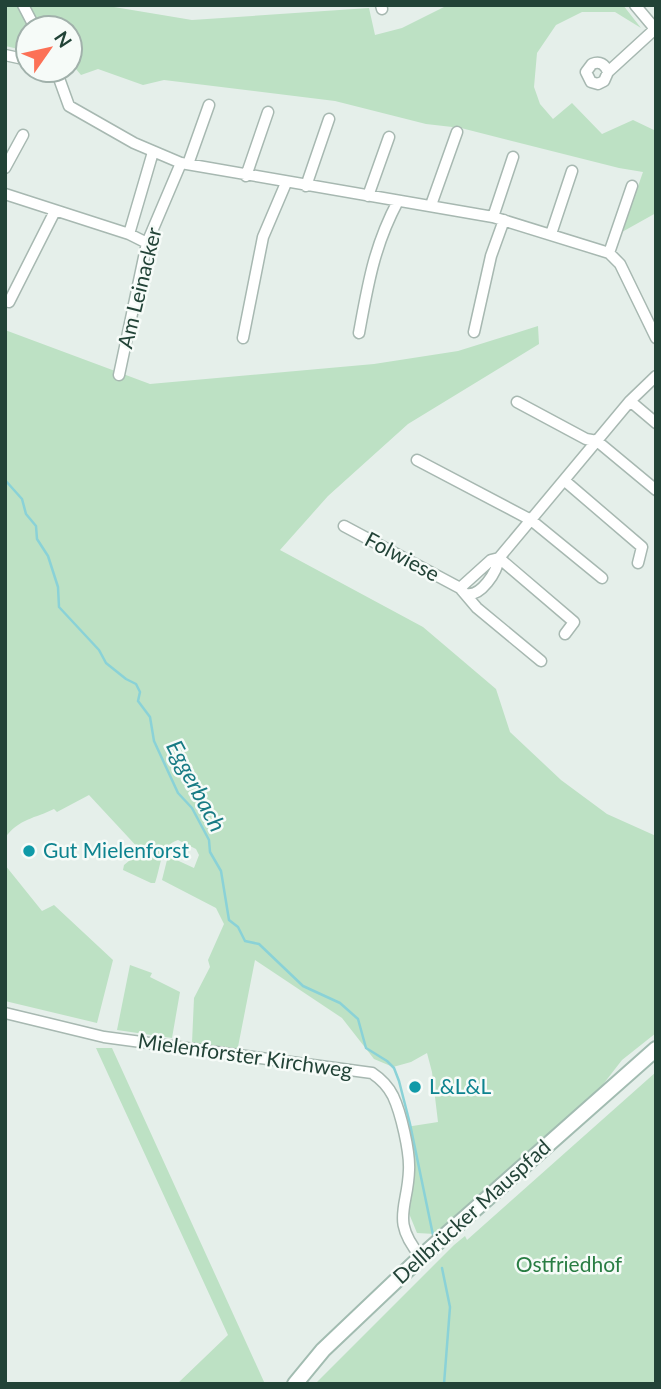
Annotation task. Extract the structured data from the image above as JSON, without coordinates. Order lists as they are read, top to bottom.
{
  "streets": {
    "main road": ["Dellbrücker Mauspfad"],
    "street": ["Am Leinacker", "Folwiese", "Mielenforster Kirchweg"]
  },
  "crossings": [
    ["Mielenforster Kirchweg", "Dellbrücker Mauspfad"]
  ],
  "water": ["Eggerbach"],
  "parks": ["Ostfriedhof"],
  "places": ["Gut Mielenforst", "L&L&L"],
  "north": "top right"
}
